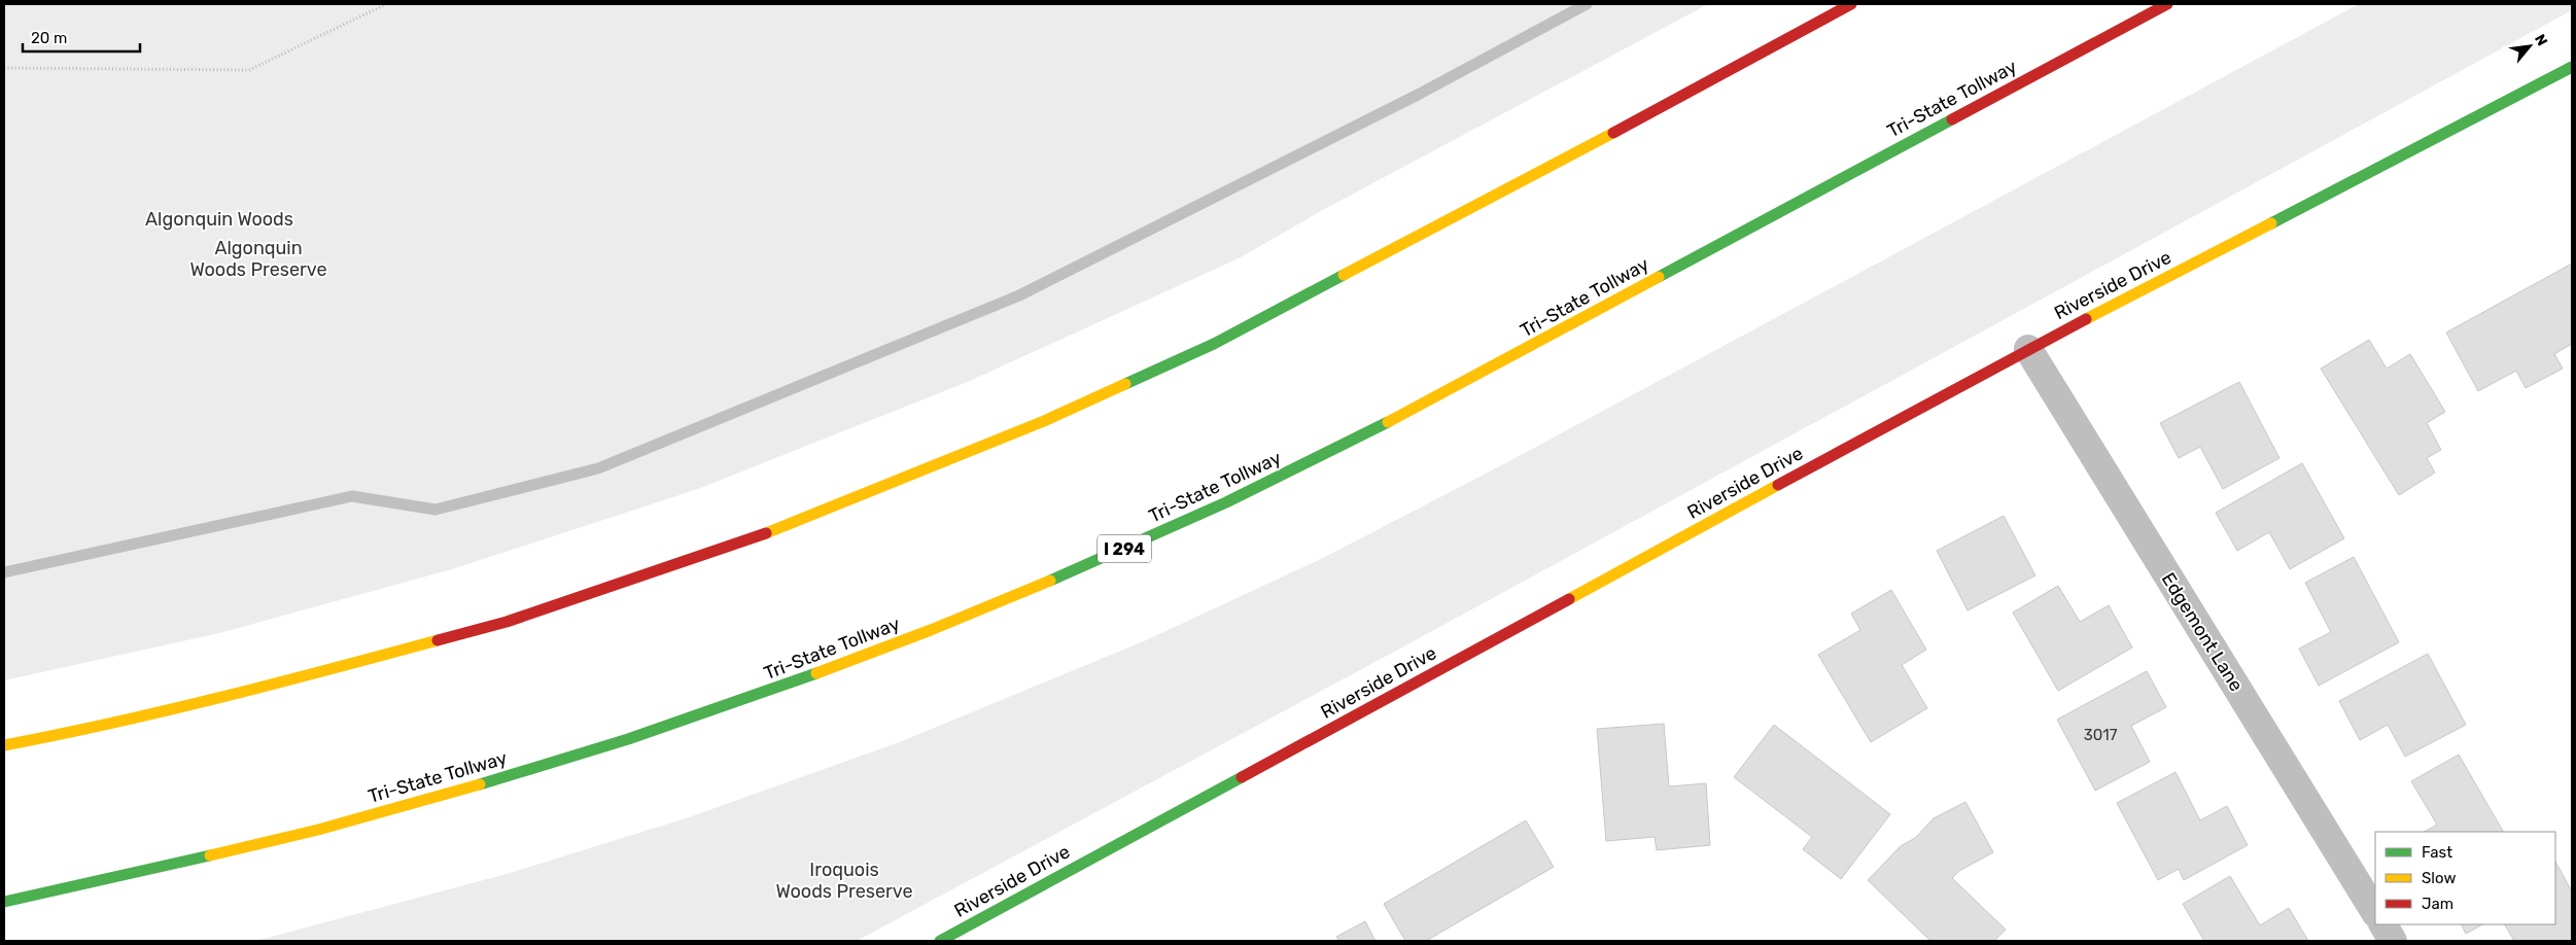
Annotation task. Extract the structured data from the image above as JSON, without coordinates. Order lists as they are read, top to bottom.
{
  "streets": {
    "main road": ["Tri-State Tollway", "Riverside Drive", "I 294"],
    "street": ["Edgemont Lane"]
  },
  "crossings": [
    ["Riverside Drive", "Edgemont Lane"]
  ],
  "parks": ["Algonquin Woods", "Algonquin Woods Preserve", "Iroquois Woods Preserve"],
  "house_numbers": ["3017"],
  "legend": ["Fast", "Slow", "Jam"],
  "scale_bar": "20 m",
  "north": "top right"
}
